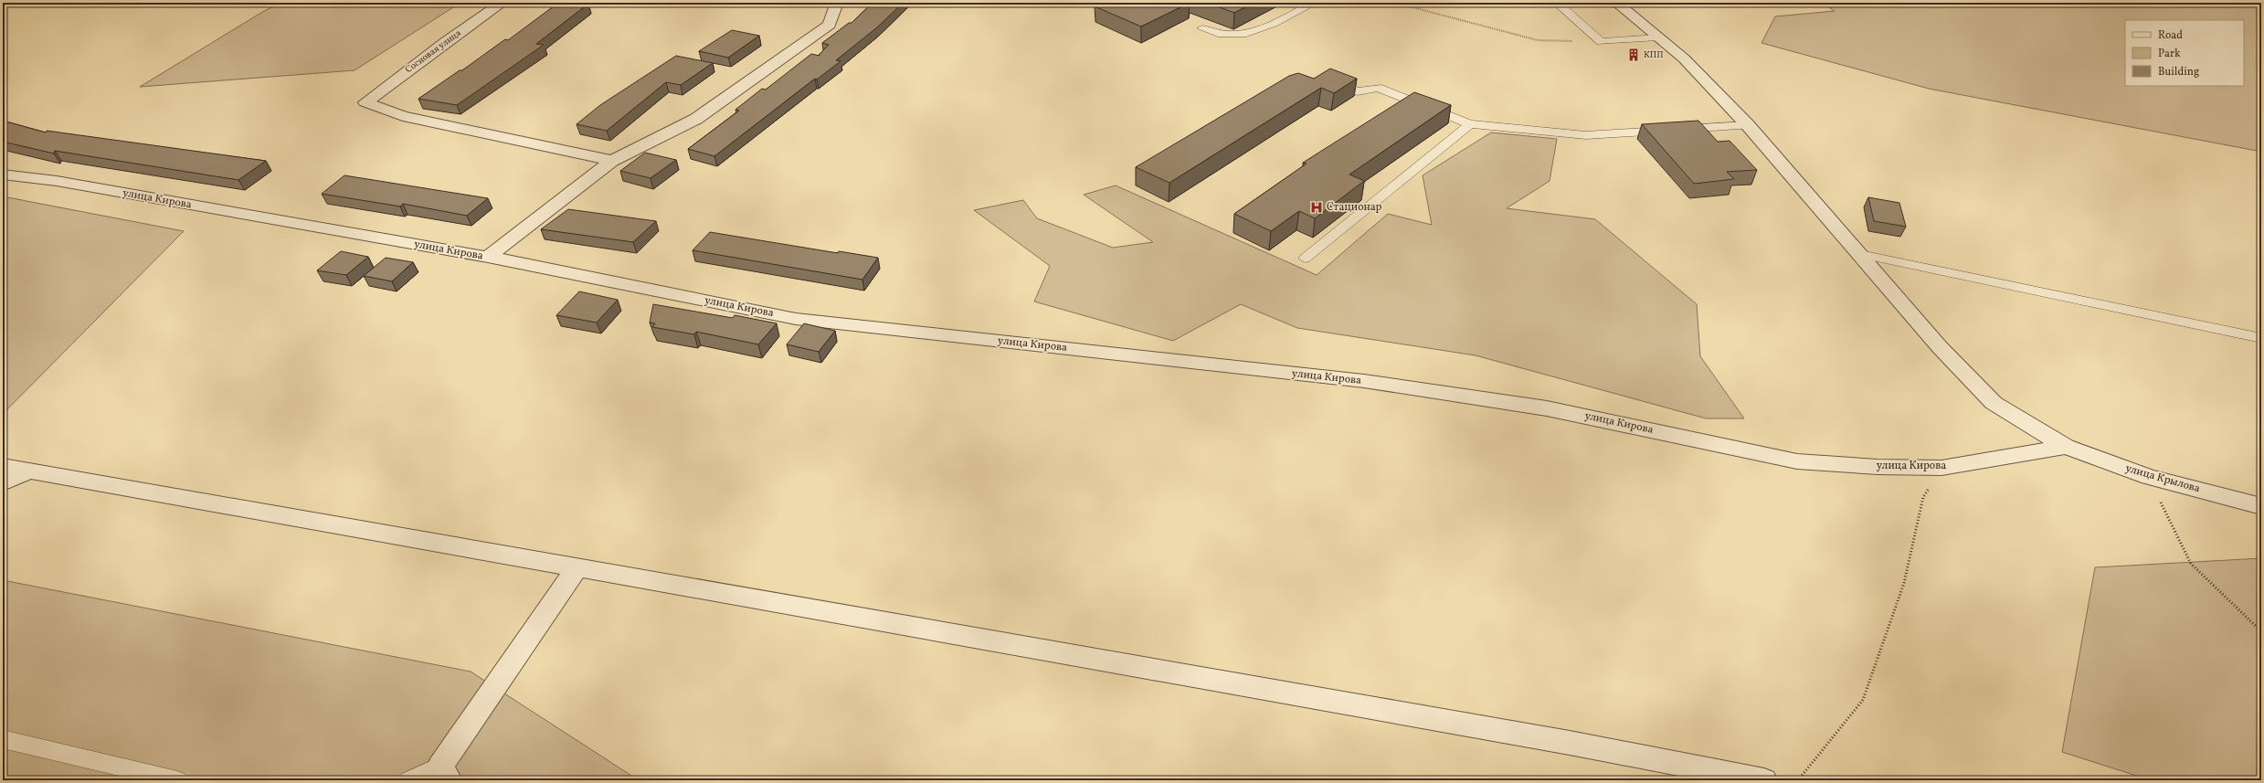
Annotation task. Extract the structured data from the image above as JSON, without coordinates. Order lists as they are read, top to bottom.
{
  "streets": {
    "street": ["Сосновая улица", "улица Кирова", "улица Крылова"]
  },
  "crossings": [
    ["улица Кирова", "улица Крылова"]
  ],
  "places": {
    "building": ["КПП"],
    "hospital": ["Стационар"]
  },
  "legend": ["Road", "Park", "Building"]
}
